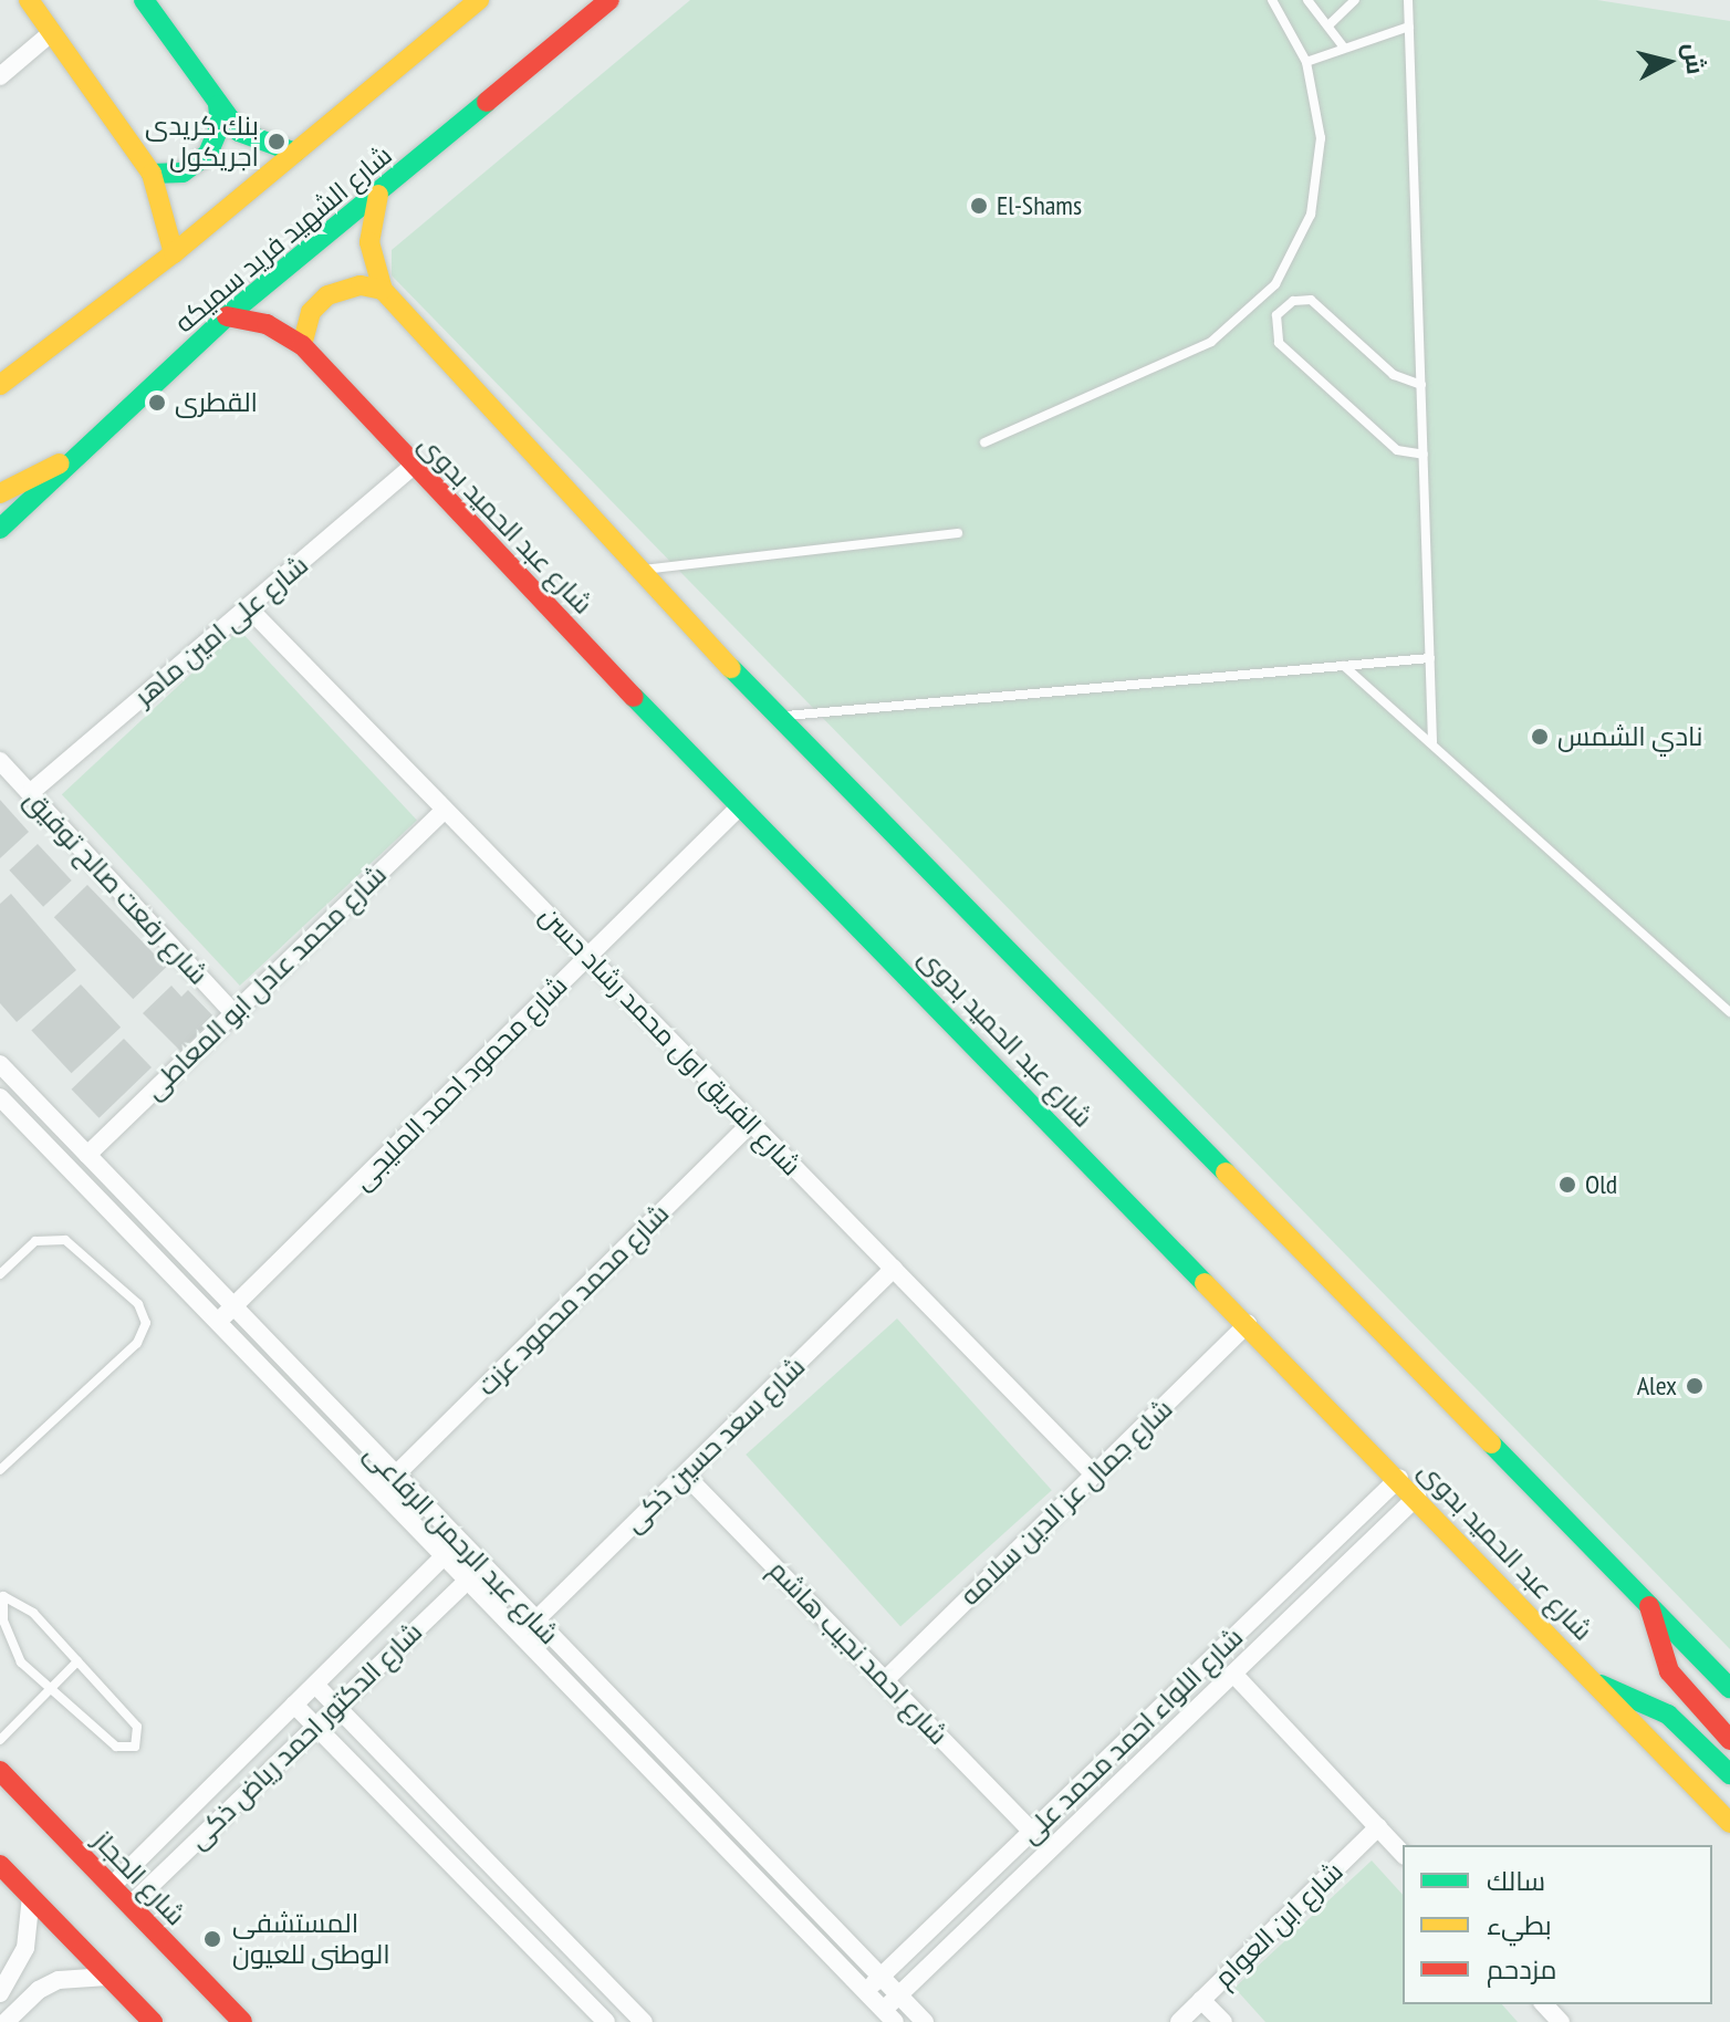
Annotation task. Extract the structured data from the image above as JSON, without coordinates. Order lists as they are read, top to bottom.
{
  "streets": {
    "main road": ["شارع الشهيد فريد سميكه", "شارع عبد الحميد بدوى", "شارع الحجاز"],
    "street": [
      "شارع على امين ماهر",
      "شارع رفعت صالح توفيق",
      "شارع محمد عادل ابو المعاطى",
      "شارع الفريق اول محمد رشاد حسن",
      "شارع محمود احمد المليجى",
      "شارع محمد محمود عزت",
      "شارع سعد حسين ذكى",
      "شارع جمال عز الدين سلامه",
      "شارع عبد الرحمن الرفاعى",
      "شارع احمد نجيب هاشم",
      "شارع الدكتور احمد رياض ذكى",
      "شارع اللواء احمد محمد على",
      "شارع ابن العوام"
    ]
  },
  "crossings": [
    ["شارع الشهيد فريد سميكه", "شارع عبد الحميد بدوى"],
    ["شارع عبد الحميد بدوى", "شارع على امين ماهر"],
    ["شارع عبد الحميد بدوى", "شارع محمود احمد المليجى"],
    ["شارع عبد الحميد بدوى", "شارع جمال عز الدين سلامه"],
    ["شارع عبد الحميد بدوى", "شارع اللواء احمد محمد على"],
    ["شارع على امين ماهر", "شارع رفعت صالح توفيق"],
    ["شارع على امين ماهر", "شارع الفريق اول محمد رشاد حسن"],
    ["شارع رفعت صالح توفيق", "شارع محمد عادل ابو المعاطى"],
    ["شارع محمد عادل ابو المعاطى", "شارع الفريق اول محمد رشاد حسن"],
    ["شارع محمد عادل ابو المعاطى", "شارع عبد الرحمن الرفاعى"],
    ["شارع الفريق اول محمد رشاد حسن", "شارع محمود احمد المليجى"],
    ["شارع الفريق اول محمد رشاد حسن", "شارع محمد محمود عزت"],
    ["شارع الفريق اول محمد رشاد حسن", "شارع سعد حسين ذكى"],
    ["شارع الفريق اول محمد رشاد حسن", "شارع جمال عز الدين سلامه"],
    ["شارع محمود احمد المليجى", "شارع عبد الرحمن الرفاعى"],
    ["شارع محمد محمود عزت", "شارع عبد الرحمن الرفاعى"],
    ["شارع سعد حسين ذكى", "شارع عبد الرحمن الرفاعى"],
    ["شارع سعد حسين ذكى", "شارع احمد نجيب هاشم"],
    ["شارع جمال عز الدين سلامه", "شارع احمد نجيب هاشم"],
    ["شارع عبد الرحمن الرفاعى", "شارع الدكتور احمد رياض ذكى"],
    ["شارع عبد الرحمن الرفاعى", "شارع اللواء احمد محمد على"],
    ["شارع احمد نجيب هاشم", "شارع اللواء احمد محمد على"],
    ["شارع الدكتور احمد رياض ذكى", "شارع الحجاز"]
  ],
  "places": [
    "بنك كريدى اجريكول",
    "El-Shams",
    "القطرى",
    "نادي الشمس",
    "Old",
    "Alex",
    "المستشفى الوطنى للعيون"
  ],
  "legend": ["سالك", "بطيء", "مزدحم"],
  "north": "right"
}
